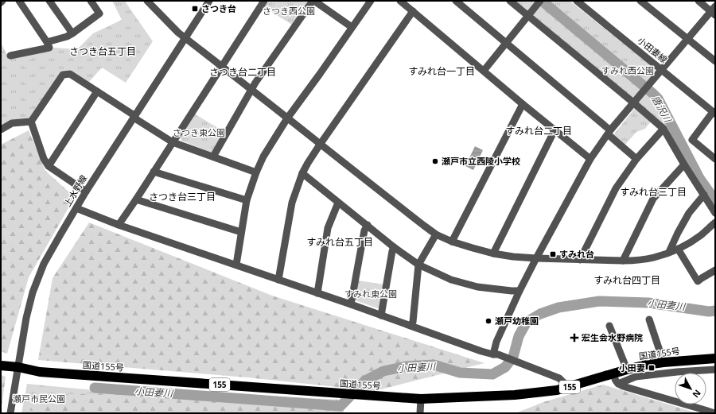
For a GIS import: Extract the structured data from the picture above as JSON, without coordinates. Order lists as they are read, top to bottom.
{
  "streets": {
    "highway": ["国道155号", "155"],
    "street": ["小田妻線", "上水野線"]
  },
  "crossings": [
    ["上水野線", "国道155号"]
  ],
  "districts": [
    "さつき台五丁目",
    "すみれ台一丁目",
    "さつき台二丁目",
    "すみれ台二丁目",
    "すみれ台三丁目",
    "さつき台三丁目",
    "すみれ台五丁目",
    "すみれ台四丁目"
  ],
  "water": ["唐沢川", "小田妻川"],
  "parks": [
    "さつき西公園",
    "すみれ西公園",
    "さつき東公園",
    "すみれ東公園",
    "瀬戸市民公園"
  ],
  "places": {
    "transit": ["さつき台", "すみれ台", "小田妻"],
    "other": ["瀬戸市立西陵小学校", "瀬戸幼稚園"],
    "health": ["宏生会水野病院"]
  },
  "north": "bottom right"
}
